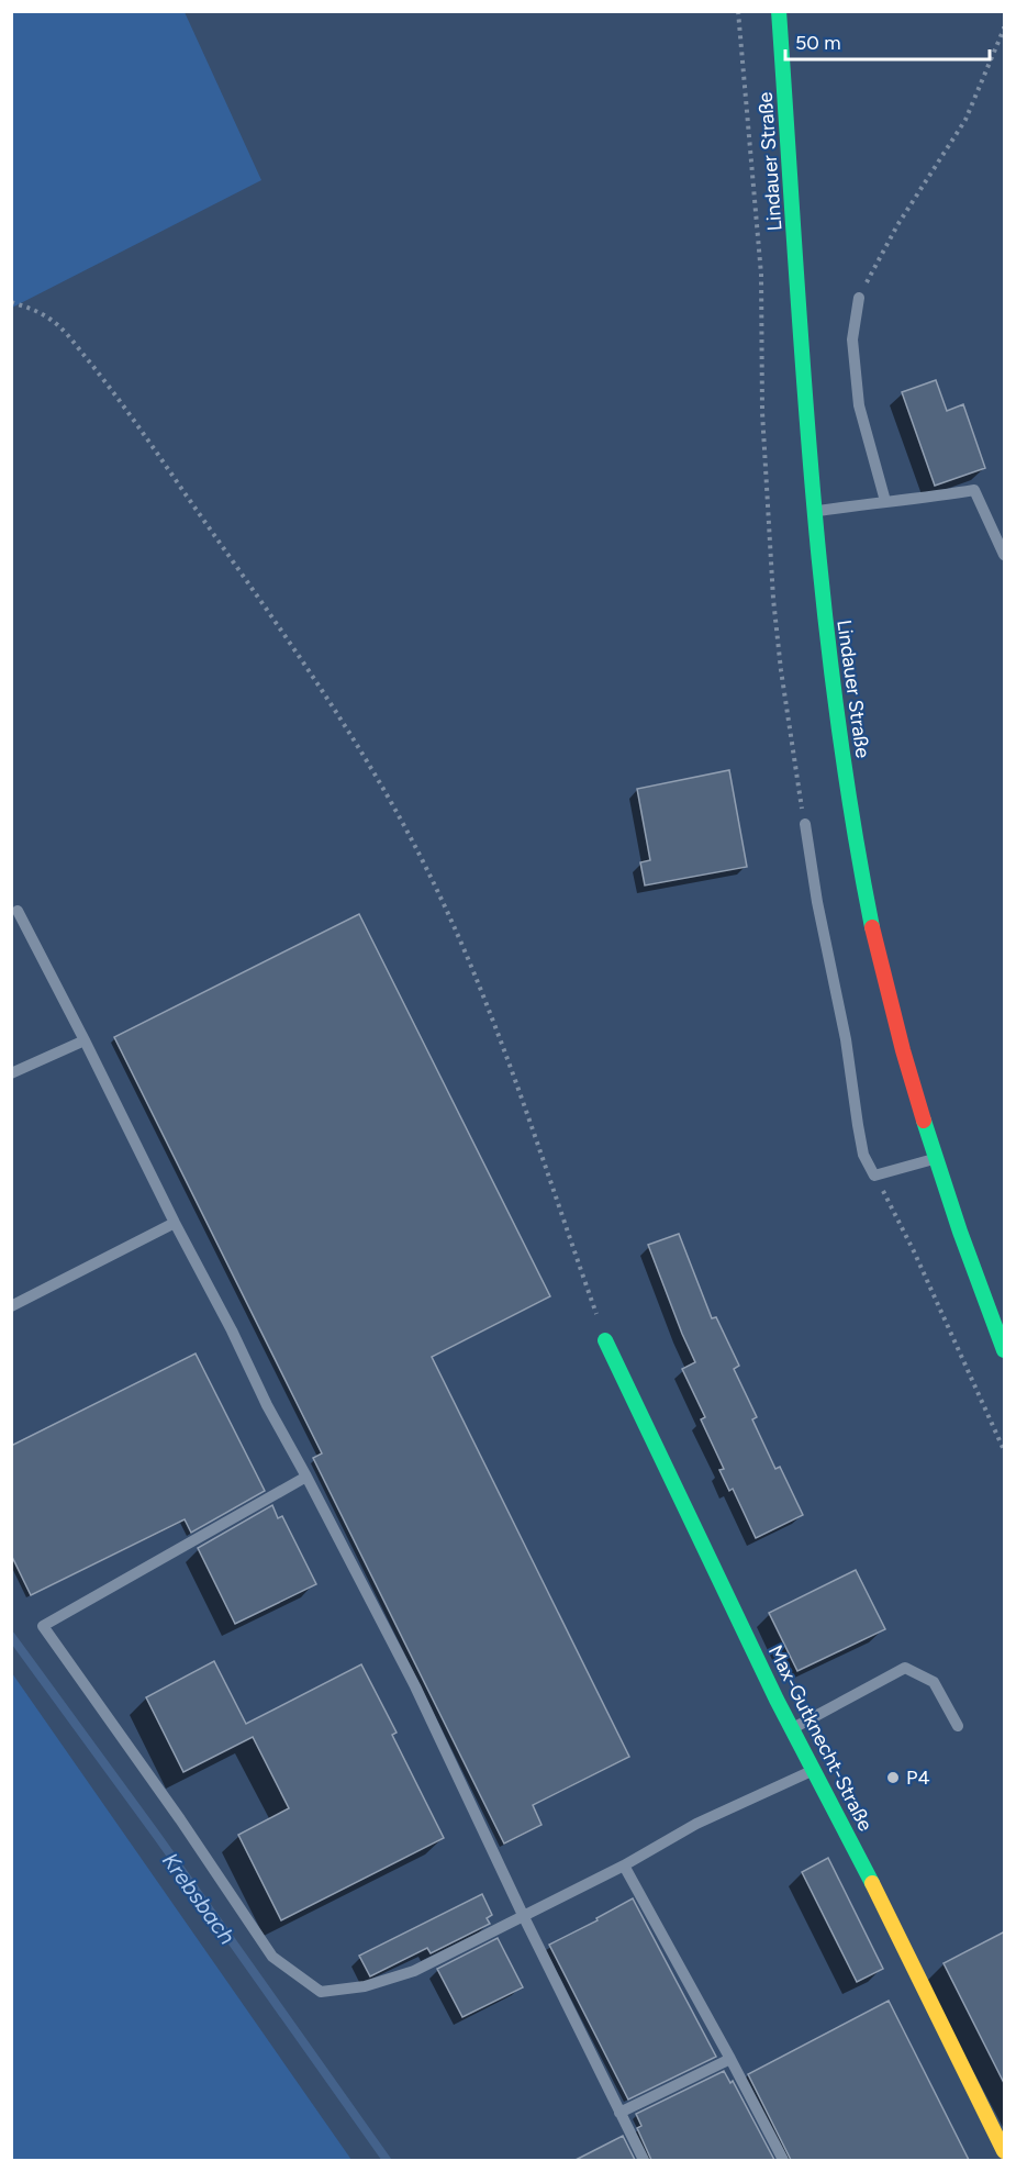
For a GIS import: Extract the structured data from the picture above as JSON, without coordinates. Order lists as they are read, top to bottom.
{
  "streets": {
    "main road": ["Lindauer Straße", "Max-Gutknecht-Straße"]
  },
  "water": ["Krebsbach"],
  "places": ["P4"],
  "scale_bar": "50 m"
}
